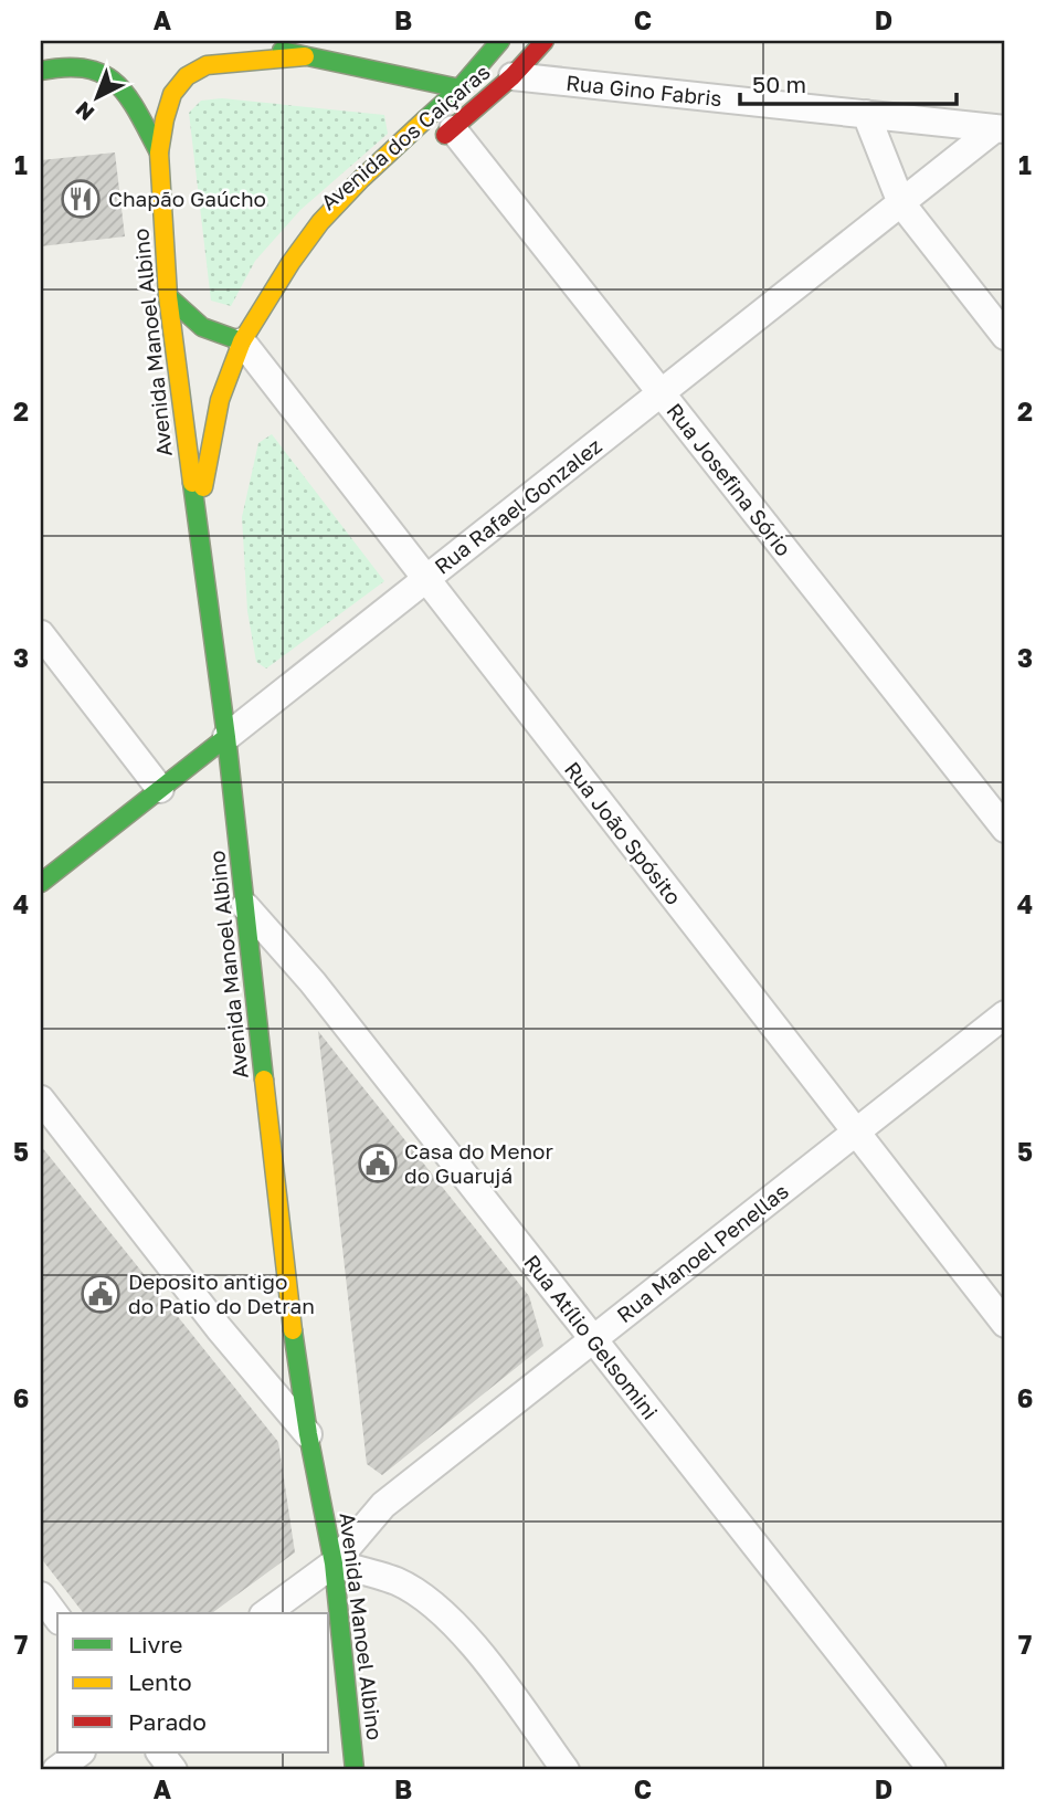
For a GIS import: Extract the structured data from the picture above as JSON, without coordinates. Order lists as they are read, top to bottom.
{
  "streets": {
    "street": [
      "Rua Gino Fabris",
      "Avenida dos Caiçaras",
      "Avenida Manoel Albino",
      "Rua Josefina Sório",
      "Rua Rafael Gonzalez",
      "Rua João Spósito",
      "Rua Manoel Penellas",
      "Rua Atílio Gelsomini"
    ]
  },
  "crossings": [
    ["Rua Gino Fabris", "Avenida dos Caiçaras"],
    ["Rua Gino Fabris", "Rua Rafael Gonzalez"],
    ["Avenida dos Caiçaras", "Avenida Manoel Albino"],
    ["Avenida dos Caiçaras", "Rua Josefina Sório"],
    ["Avenida dos Caiçaras", "Rua João Spósito"],
    ["Avenida Manoel Albino", "Rua Rafael Gonzalez"],
    ["Avenida Manoel Albino", "Rua Manoel Penellas"],
    ["Avenida Manoel Albino", "Rua Atílio Gelsomini"],
    ["Rua Josefina Sório", "Rua Rafael Gonzalez"],
    ["Rua Rafael Gonzalez", "Rua João Spósito"],
    ["Rua João Spósito", "Rua Manoel Penellas"],
    ["Rua Manoel Penellas", "Rua Atílio Gelsomini"]
  ],
  "places": {
    "restaurant": ["Chapão Gaúcho"],
    "public building": ["Casa do Menor do Guarujá", "Deposito antigo do Patio do Detran"]
  },
  "legend": ["Livre", "Lento", "Parado"],
  "scale_bar": "50 m",
  "north": "bottom left",
  "grid": {
    "columns": [
      "A",
      "B",
      "C",
      "D"
    ],
    "rows": [
      "1",
      "2",
      "3",
      "4",
      "5",
      "6",
      "7"
    ]
  }
}
